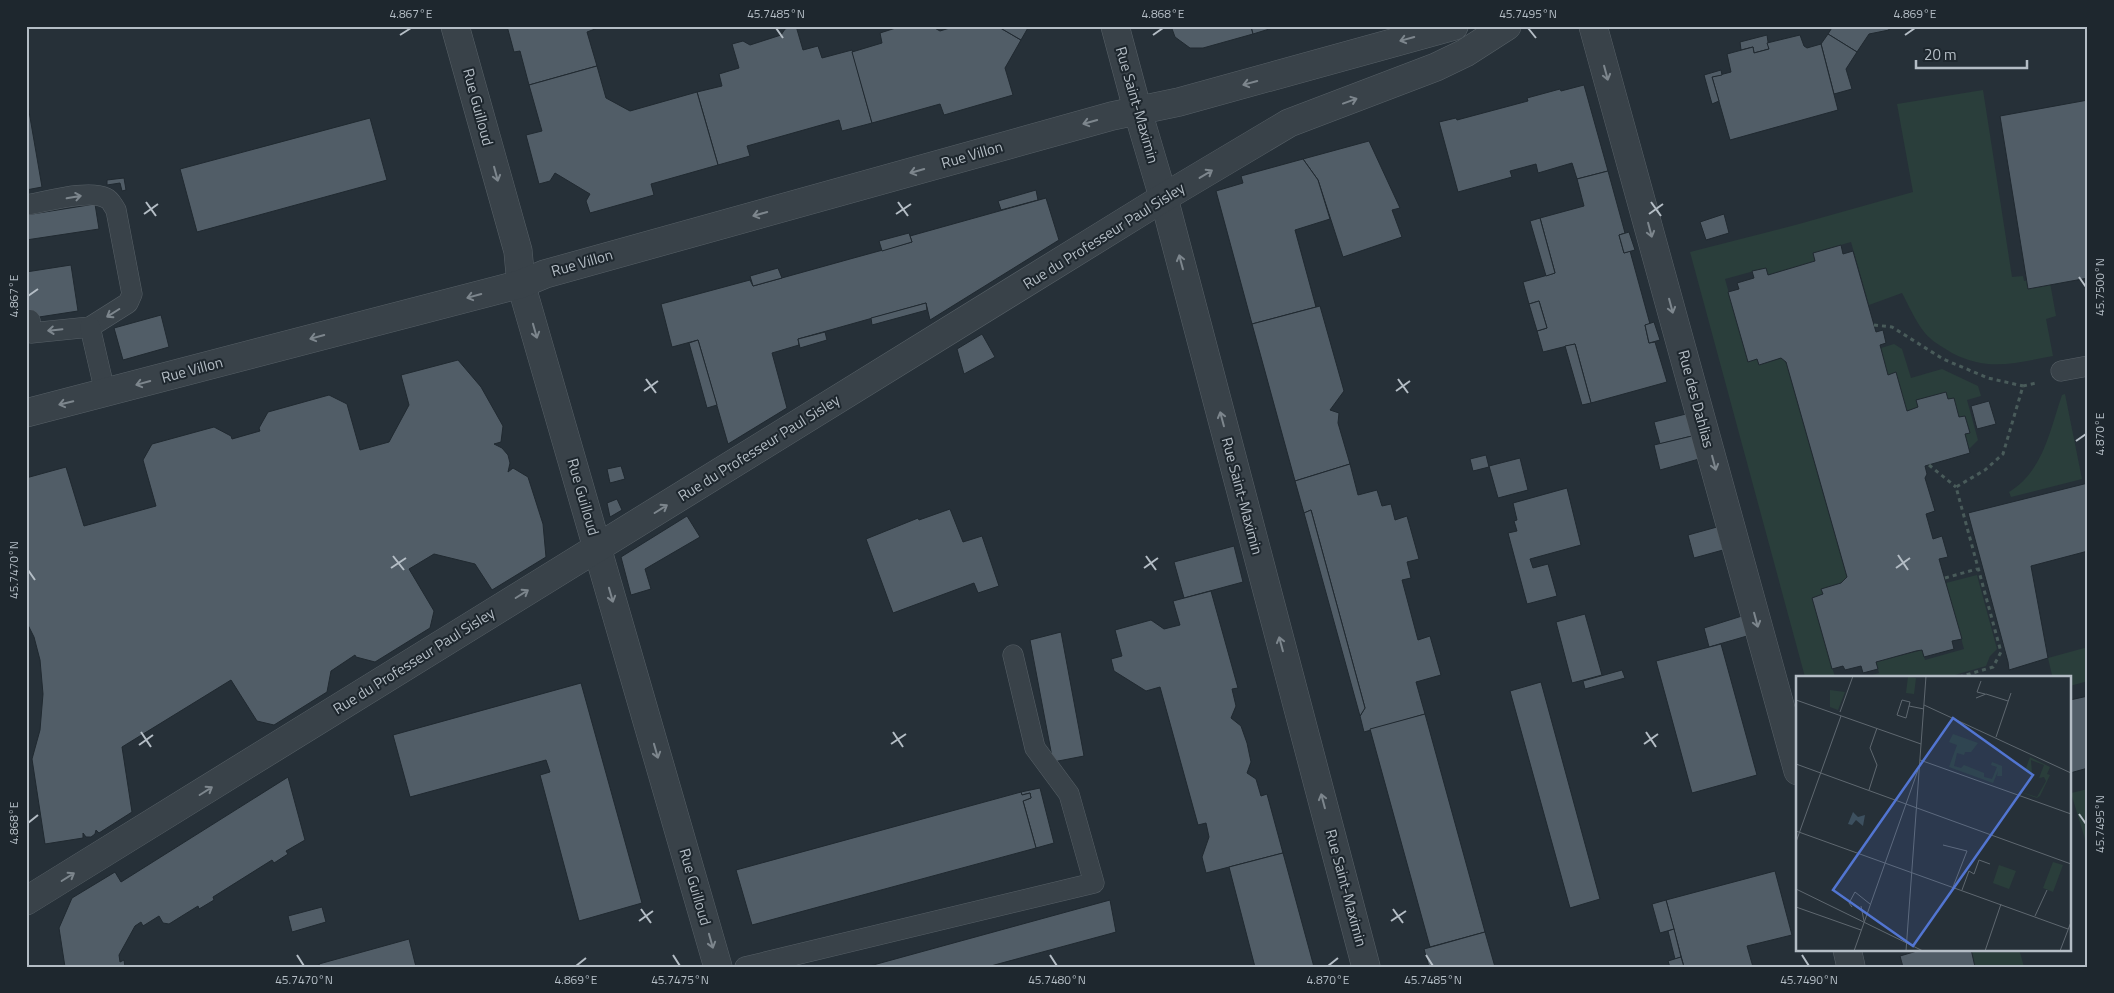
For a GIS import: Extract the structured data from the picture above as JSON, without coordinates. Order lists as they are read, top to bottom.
{
  "streets": {
    "street": [
      "Rue Saint-Maximin",
      "Rue Guilloud",
      "Rue Villon",
      "Rue du Professeur Paul Sisley",
      "Rue des Dahlias"
    ]
  },
  "crossings": [
    ["Rue Saint-Maximin", "Rue Villon"],
    ["Rue Saint-Maximin", "Rue du Professeur Paul Sisley"],
    ["Rue Guilloud", "Rue Villon"],
    ["Rue Guilloud", "Rue du Professeur Paul Sisley"]
  ],
  "one_way": [
    "Rue Saint-Maximin",
    "Rue Guilloud",
    "Rue Villon",
    "Rue du Professeur Paul Sisley",
    "Rue des Dahlias"
  ],
  "scale_bar": "20 m",
  "coordinates": [
    "4.867°E",
    "45.7485°N",
    "4.868°E",
    "45.7495°N",
    "4.869°E",
    "45.7500°N",
    "4.870°E",
    "45.7470°N",
    "45.7475°N",
    "45.7480°N",
    "45.7490°N"
  ]
}
